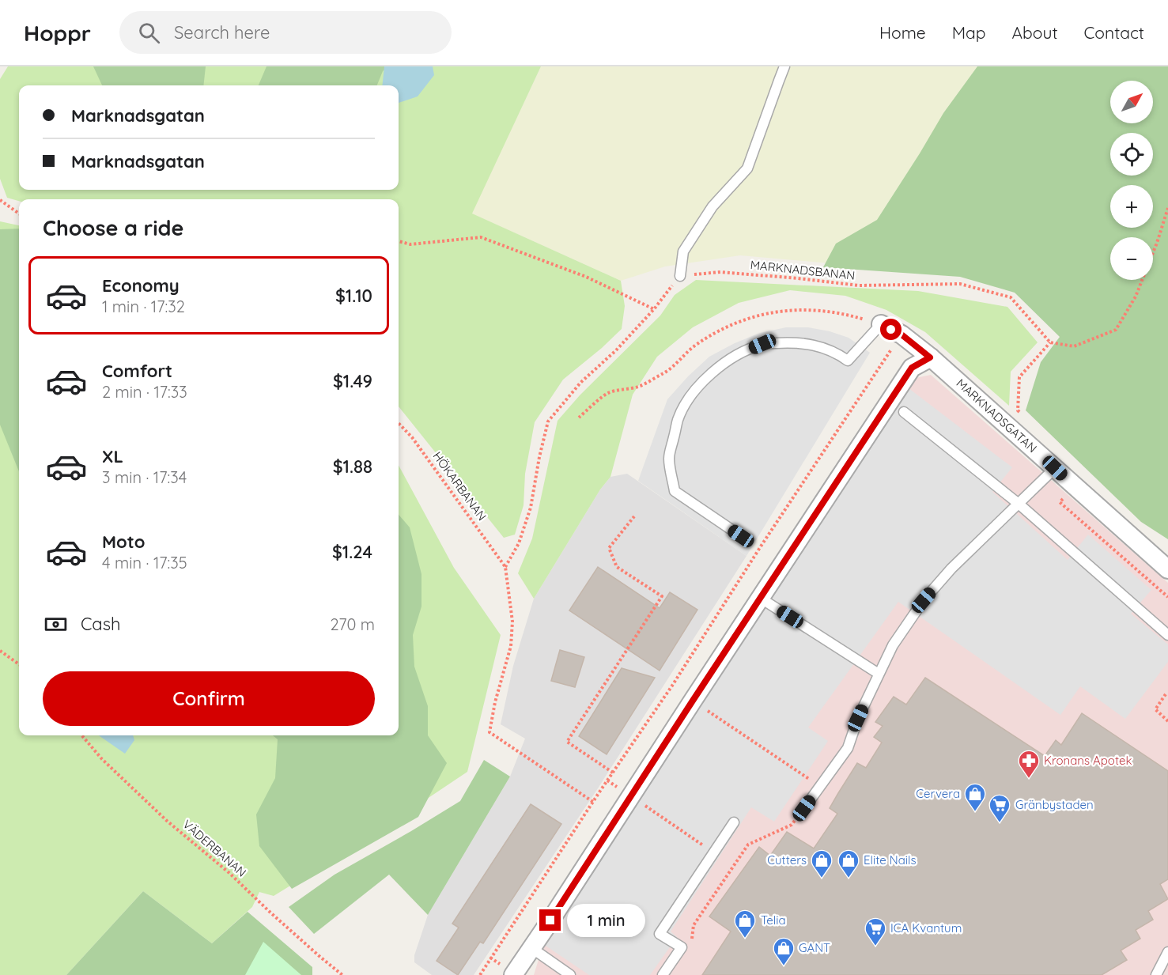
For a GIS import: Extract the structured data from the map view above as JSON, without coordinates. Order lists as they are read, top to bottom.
{
  "streets": {
    "street": ["MARKNADSGATAN"],
    "path": ["MARKNADSBANAN", "HÖKARBANAN", "VÄDERBANAN"]
  },
  "places": {
    "pharmacy": ["Kronans Apotek"],
    "shop": [
      "Cervera",
      "Cutters",
      "Elite Nails",
      "Telia",
      "GANT"
    ],
    "supermarket": ["Gränbystaden", "ICA Kvantum"]
  },
  "north": "top right",
  "page": {
    "header": "Hoppr",
    "search": "Search here",
    "nav": [
      "Home",
      "Map",
      "About",
      "Contact"
    ],
    "map_buttons": ["+", "−"],
    "banner": ["Marknadsgatan", "Marknadsgatan"],
    "heading": "Choose a ride",
    "list": [
      {
        "name": "Economy",
        "note": "1 min · 17:32",
        "value": "$1.10"
      },
      {
        "name": "Comfort",
        "note": "2 min · 17:33",
        "value": "$1.49"
      },
      {
        "name": "XL",
        "note": "3 min · 17:34",
        "value": "$1.88"
      },
      {
        "name": "Moto",
        "note": "4 min · 17:35",
        "value": "$1.24"
      }
    ],
    "pay": ["Cash", "270 m"],
    "buttons": "Confirm",
    "bubble": "1 min"
  }
}
